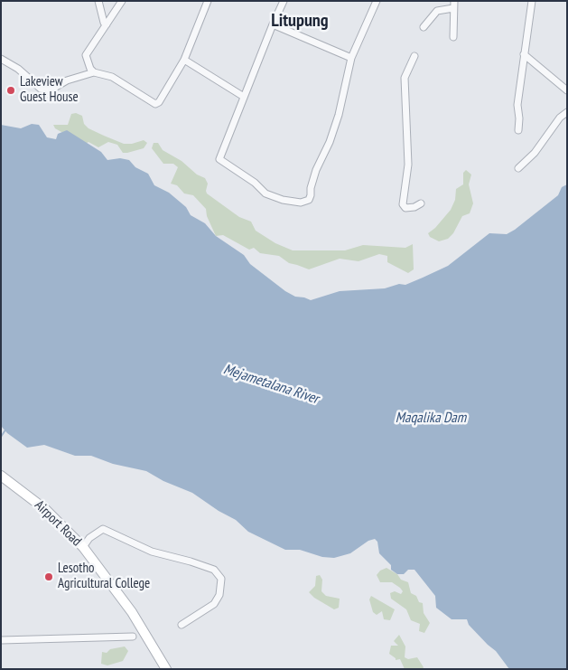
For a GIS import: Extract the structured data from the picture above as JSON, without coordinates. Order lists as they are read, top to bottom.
{
  "streets": {
    "main road": ["Airport Road"]
  },
  "districts": ["Litupung"],
  "water": ["Mejametalana River", "Maqalika Dam"],
  "places": ["Lakeview Guest House", "Lesotho Agricultural College"]
}
